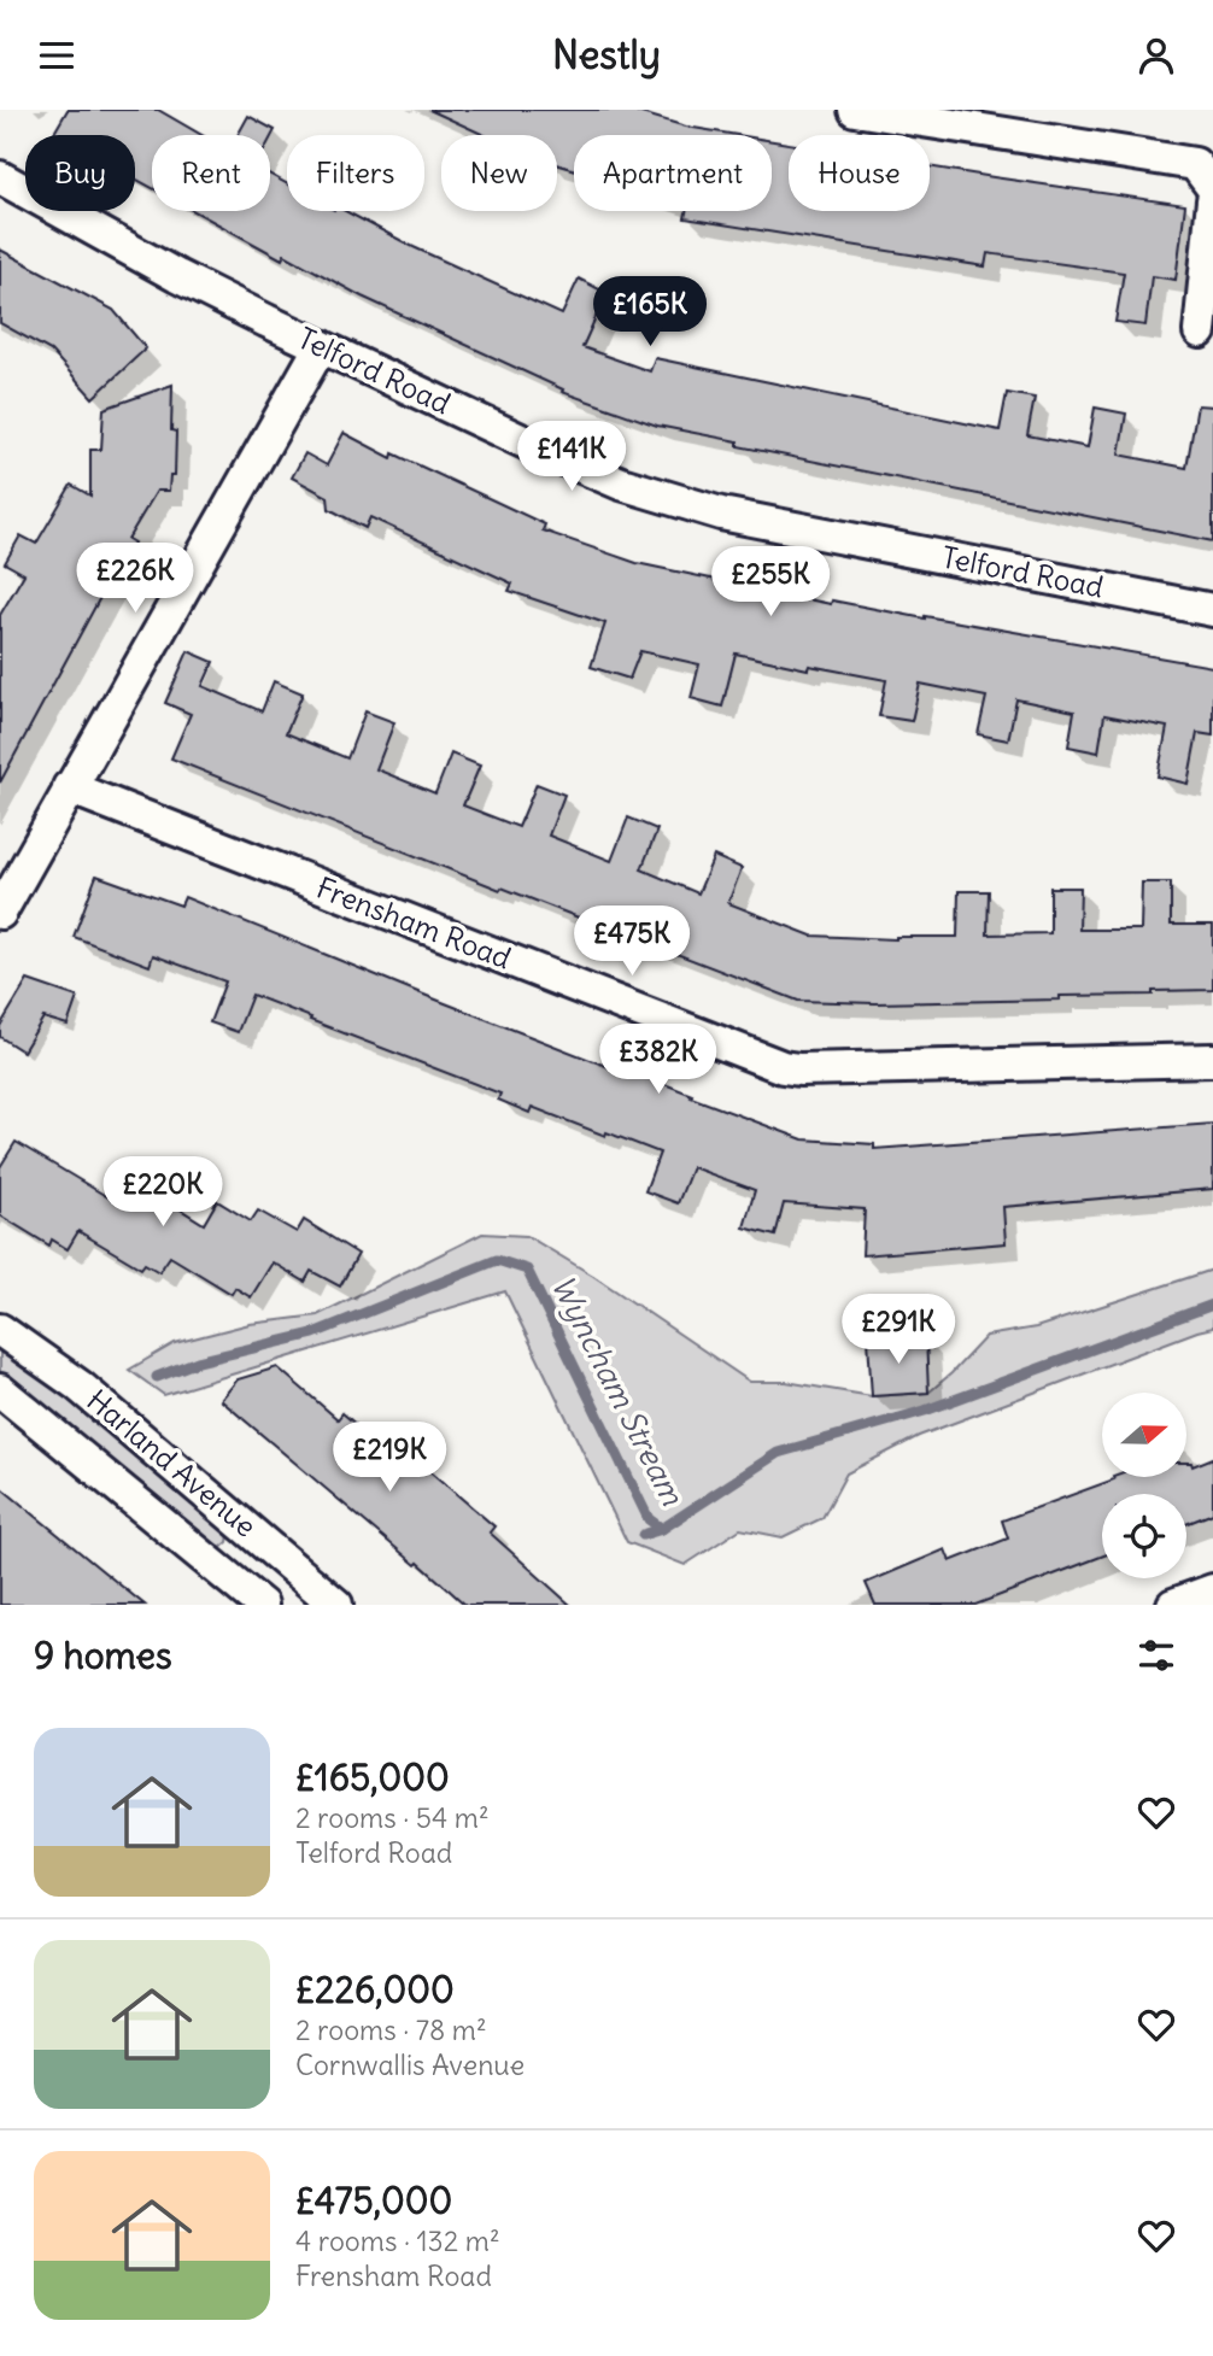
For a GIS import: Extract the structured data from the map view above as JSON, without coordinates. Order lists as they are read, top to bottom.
{
  "streets": {
    "street": ["Telford Road", "Frensham Road", "Harland Avenue"]
  },
  "water": ["Wyncham Stream"],
  "north": "right",
  "page": {
    "header": "Nestly",
    "chip": [
      "Buy",
      "Rent",
      "Filters",
      "New",
      "Apartment",
      "House"
    ],
    "price": [
      "£165K",
      "£141K",
      "£226K",
      "£255K",
      "£475K",
      "£382K",
      "£220K",
      "£291K",
      "£219K"
    ],
    "heading": "9 homes",
    "list": [
      {
        "name": "£165,000",
        "note": "2 rooms · 54 m² · Telford Road"
      },
      {
        "name": "£226,000",
        "note": "2 rooms · 78 m² · Cornwallis Avenue"
      },
      {
        "name": "£475,000",
        "note": "4 rooms · 132 m² · Frensham Road"
      }
    ]
  }
}
